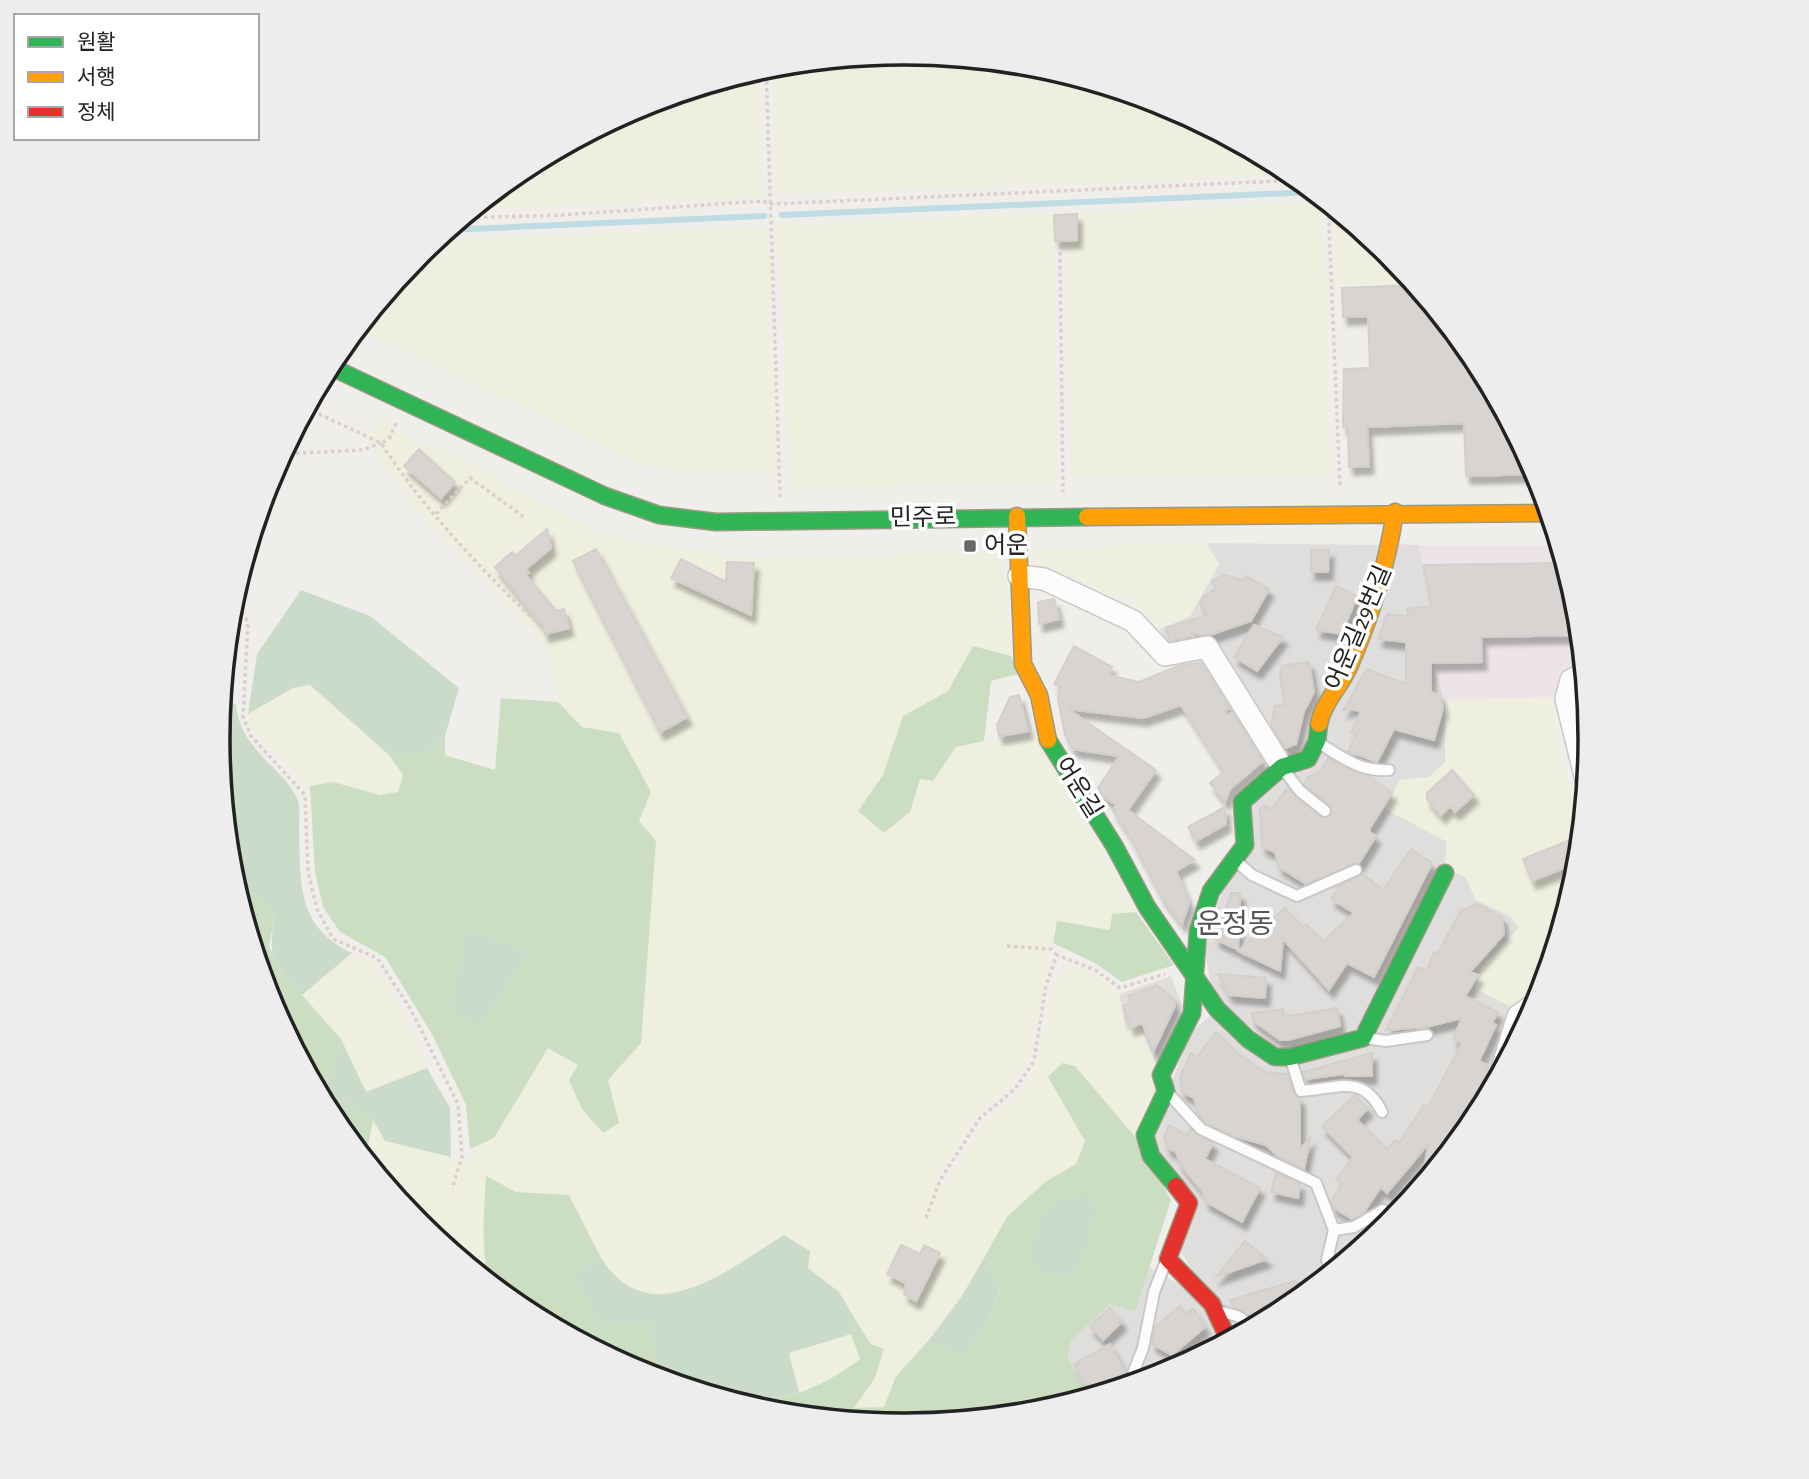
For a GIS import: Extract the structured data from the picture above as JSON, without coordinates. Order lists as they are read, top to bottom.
{
  "streets": {
    "street": ["민주로", "어운길29번길", "어운길"]
  },
  "crossings": [
    ["민주로", "어운길29번길"],
    ["민주로", "어운길"]
  ],
  "districts": ["운정동"],
  "places": {
    "transit": ["어운"]
  },
  "legend": ["원활", "서행", "정체"]
}
